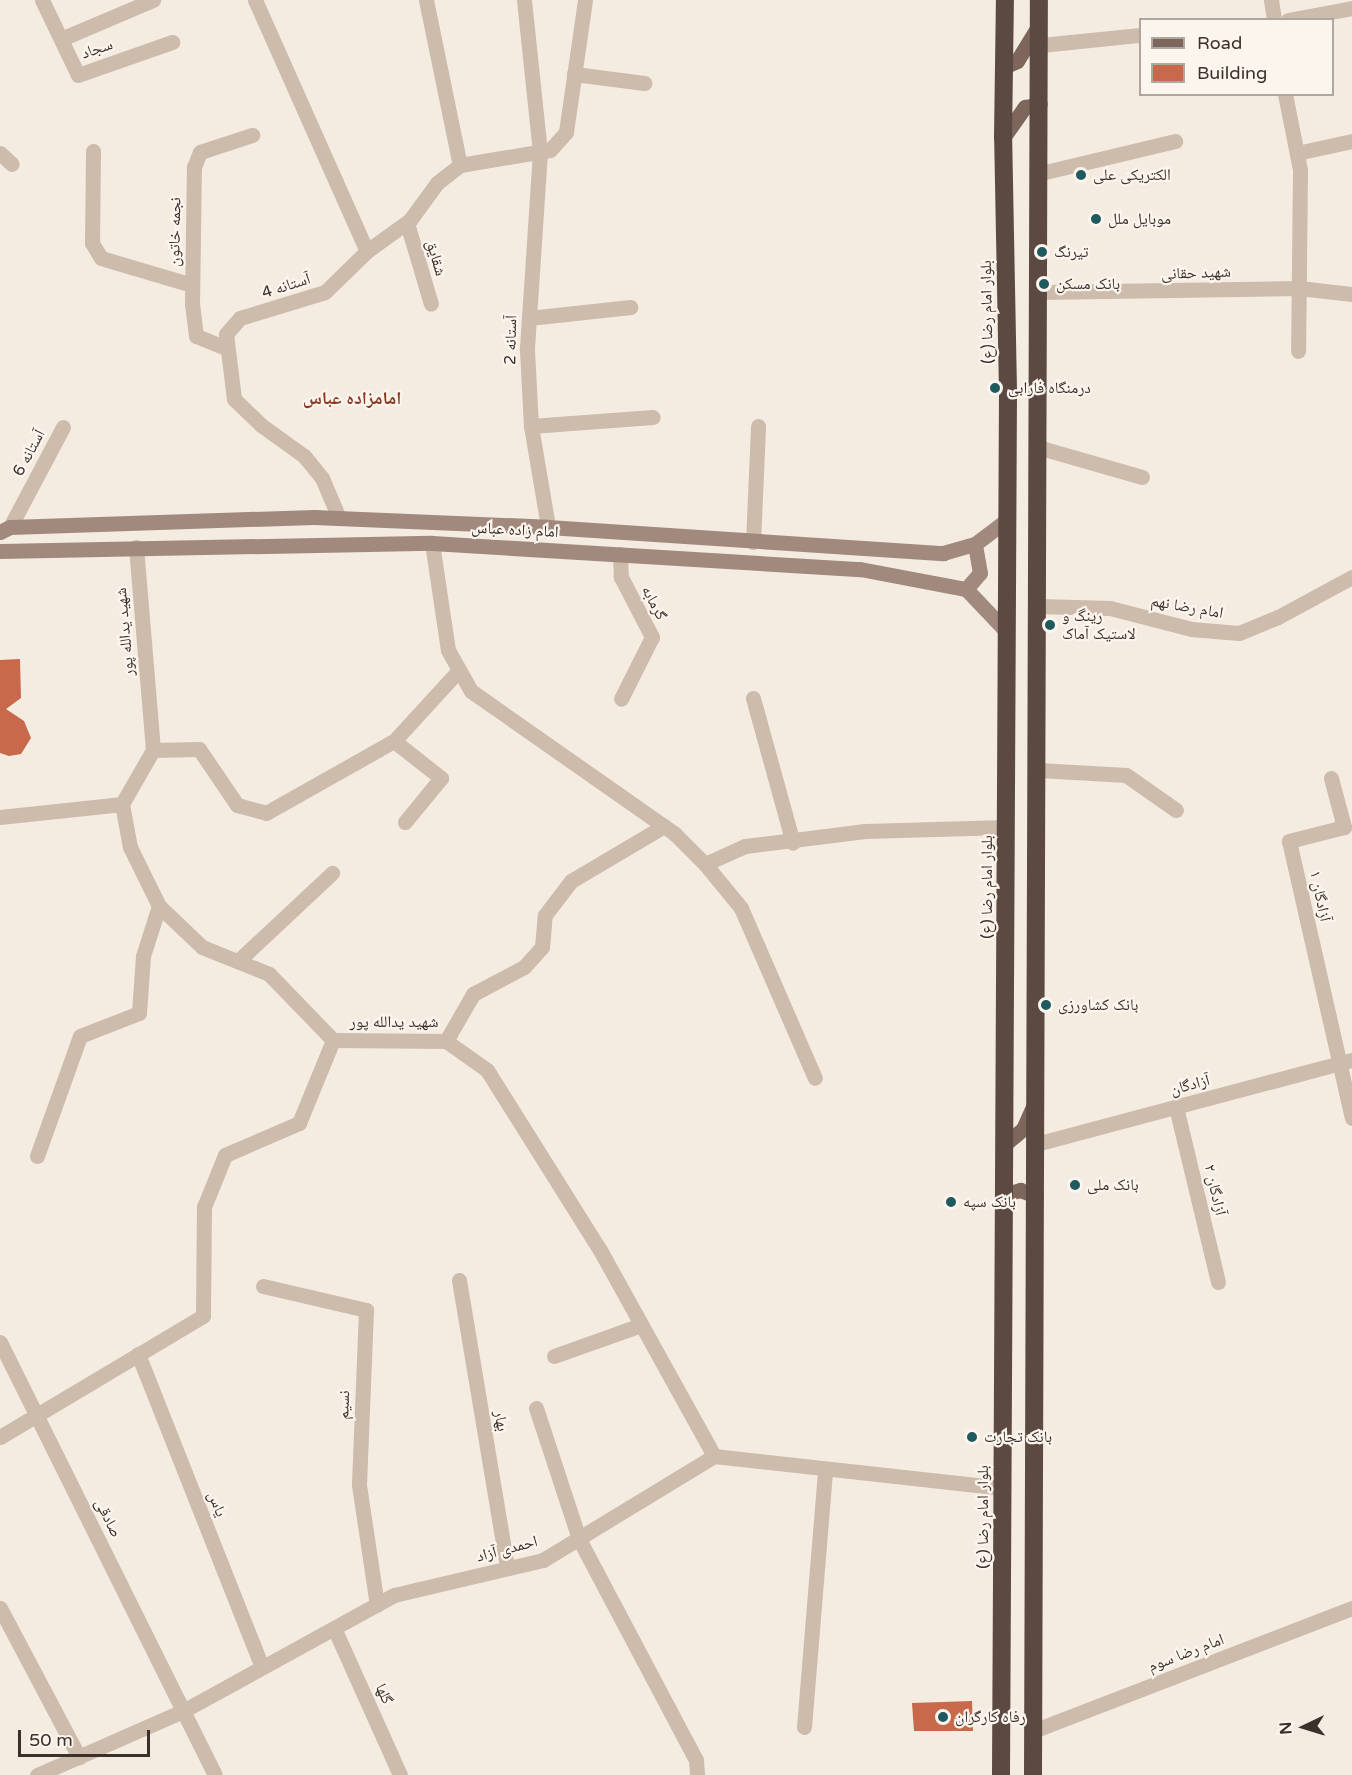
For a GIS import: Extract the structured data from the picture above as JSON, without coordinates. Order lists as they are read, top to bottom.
{
  "streets": {
    "highway": ["بلوار امام رضا (ع)"],
    "street": [
      "سجاد",
      "نجمه خاتون",
      "شقایق",
      "شهید حقانی",
      "آستانه 4",
      "آستانه 2",
      "آستانه 6",
      "امام زاده عباس",
      "گرمابه",
      "امام رضا نهم",
      "شهید یدالله پور",
      "آزادگان ۱",
      "آزادگان",
      "آزادگان ۲",
      "نسیم",
      "بهار",
      "یاس",
      "صادقی",
      "احمدی آزاد",
      "امام رضا سوم",
      "گلها"
    ]
  },
  "crossings": [
    ["نجمه خاتون", "آستانه 4"],
    ["شقایق", "آستانه 4"],
    ["آستانه 4", "آستانه 2"],
    ["بلوار امام رضا (ع)", "امام زاده عباس"],
    ["آستانه 2", "امام زاده عباس"],
    ["آستانه 6", "امام زاده عباس"],
    ["امام زاده عباس", "گرمابه"],
    ["امام زاده عباس", "شهید یدالله پور"],
    ["شهید یدالله پور", "احمدی آزاد"],
    ["آزادگان ۱", "آزادگان"],
    ["آزادگان", "آزادگان ۲"],
    ["نسیم", "احمدی آزاد"],
    ["بهار", "احمدی آزاد"],
    ["یاس", "احمدی آزاد"],
    ["صادقی", "احمدی آزاد"],
    ["احمدی آزاد", "گلها"]
  ],
  "districts": ["امامزاده عباس"],
  "places": [
    "الکتریکی علی",
    "موبایل ملل",
    "تیرنگ",
    "بانک مسکن",
    "درمنگاه فارابی",
    "رینگ و لاستیک آماک",
    "بانک کشاورزی",
    "بانک ملی",
    "بانک سپه",
    "بانک تجارت",
    "رفاه کارگران"
  ],
  "legend": ["Road", "Building"],
  "scale_bar": "50 m",
  "north": "left"
}
